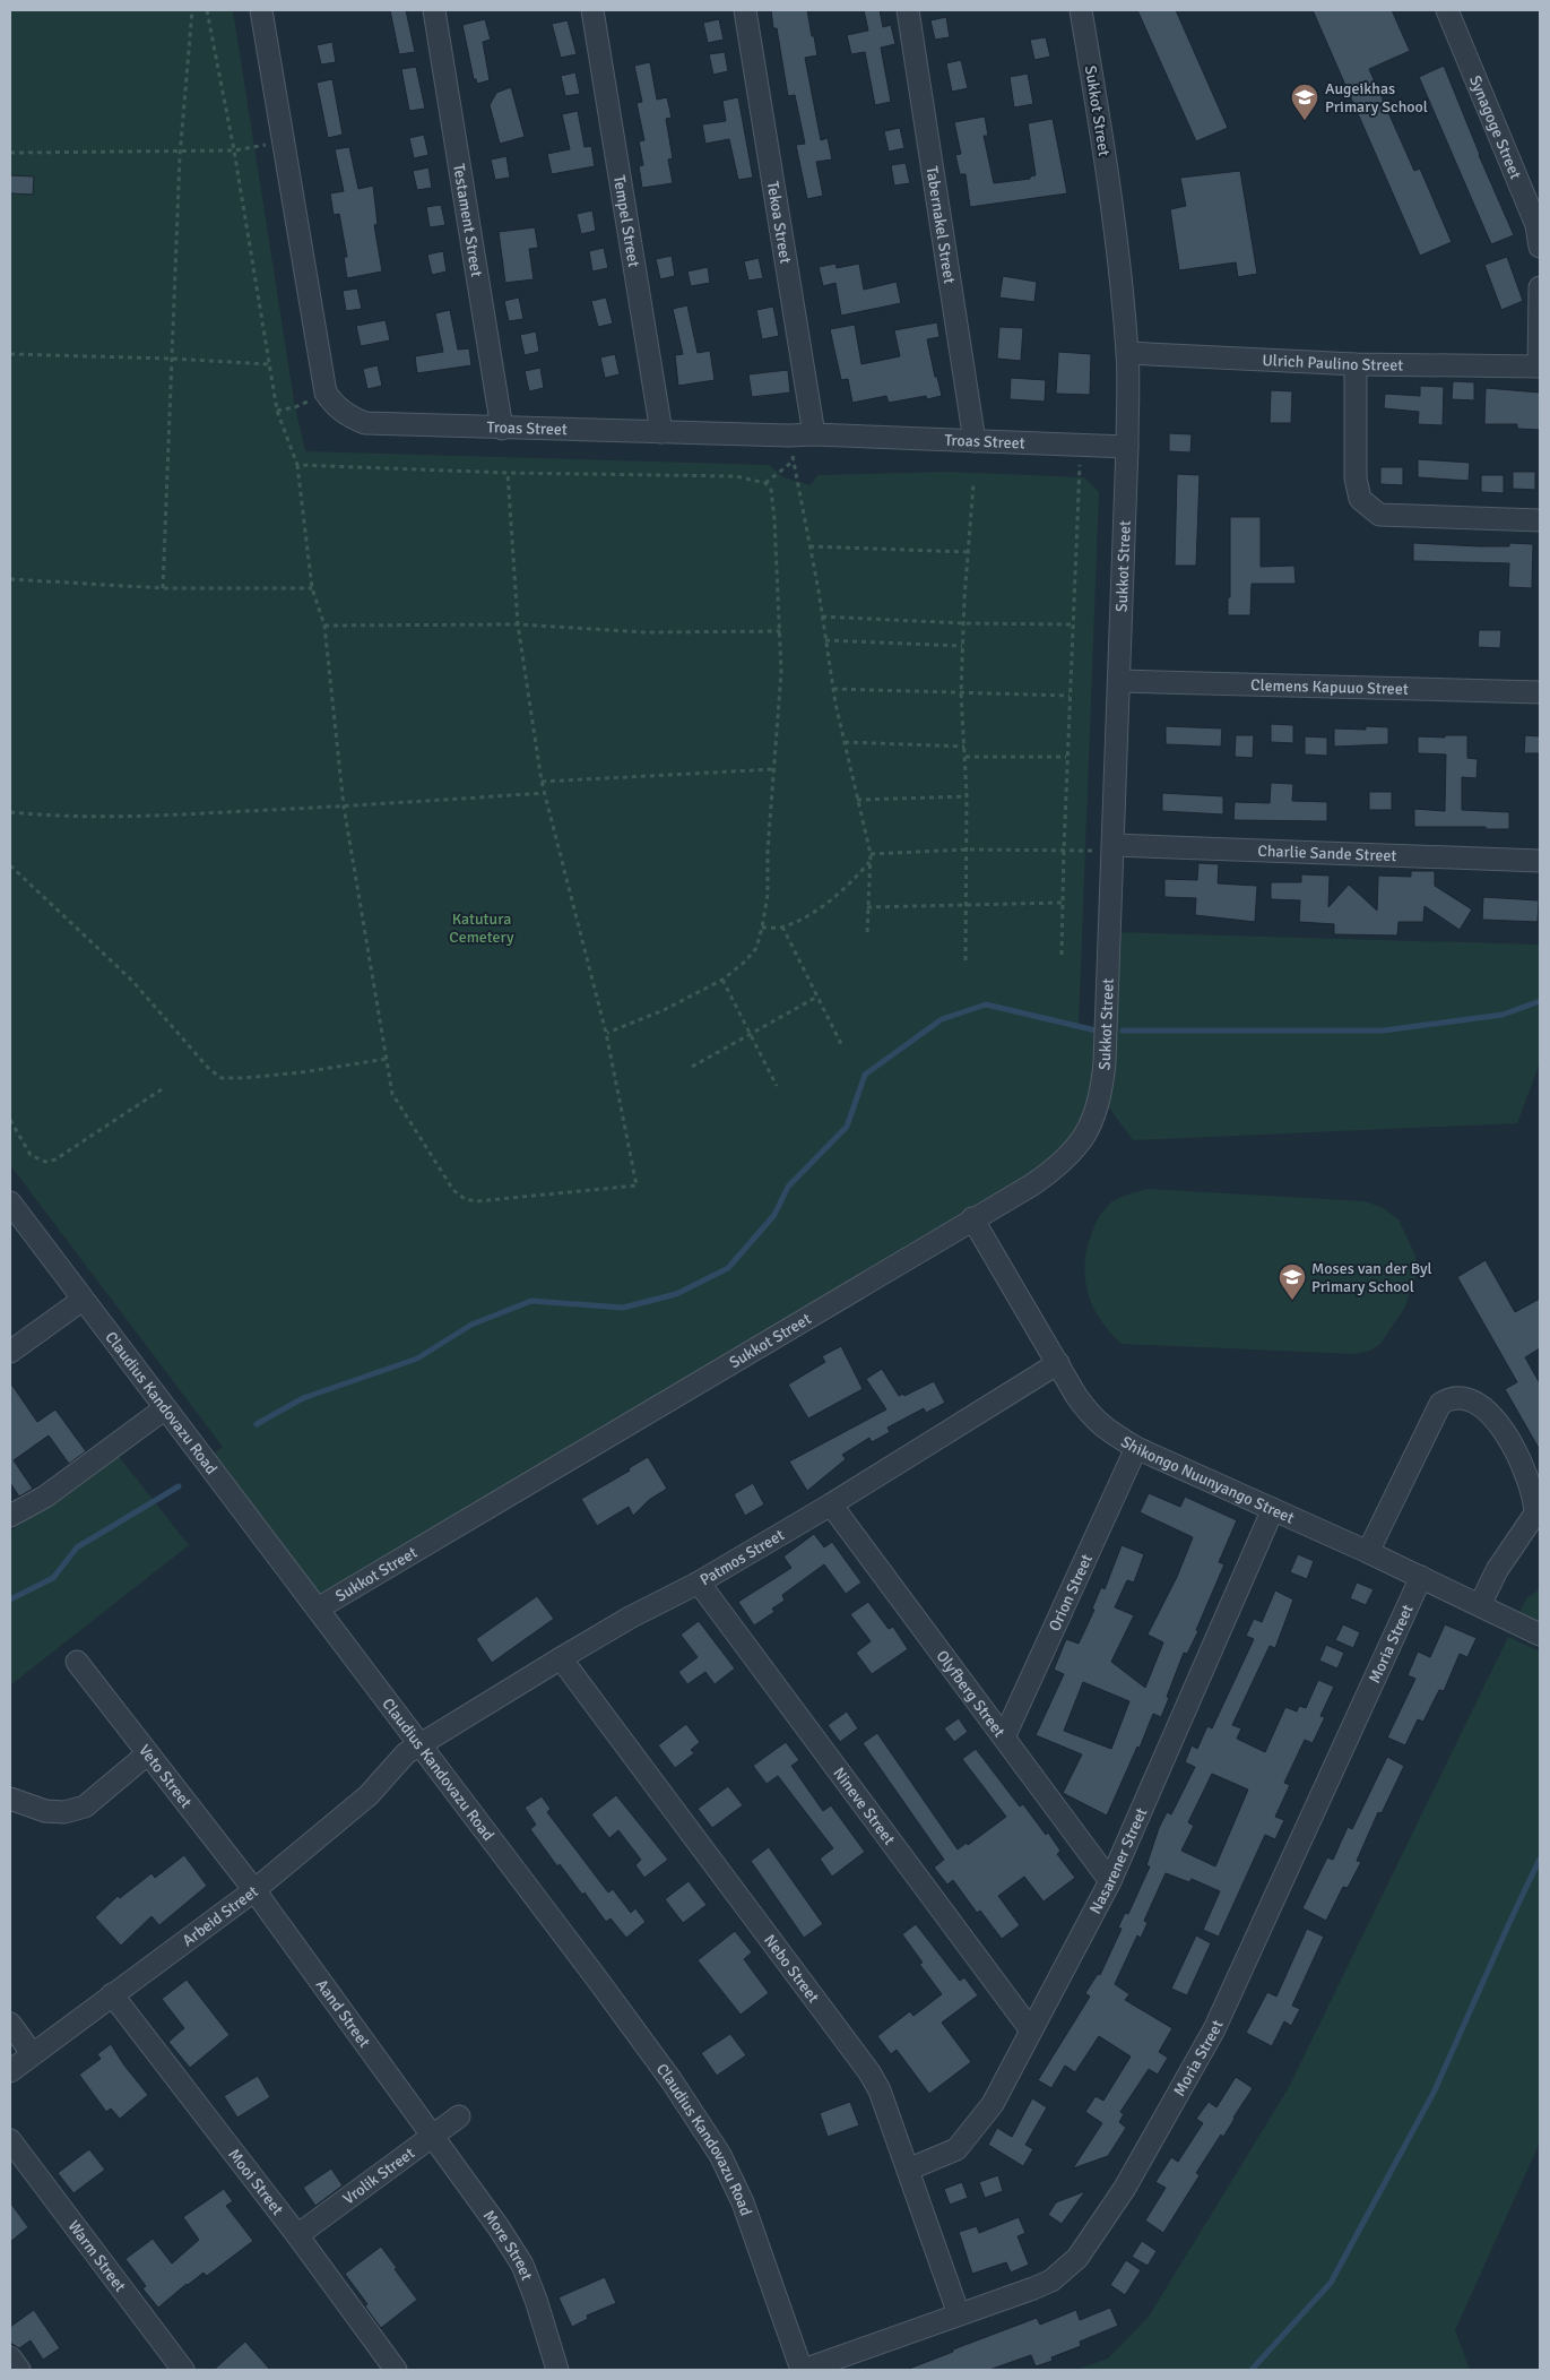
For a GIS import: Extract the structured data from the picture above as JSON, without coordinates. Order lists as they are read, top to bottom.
{
  "streets": {
    "street": [
      "Sukkot Street",
      "Synagoge Street",
      "Testament Street",
      "Tempel Street",
      "Tekoa Street",
      "Tabernakel Street",
      "Ulrich Paulino Street",
      "Troas Street",
      "Clemens Kapuuo Street",
      "Charlie Sande Street",
      "Claudius Kandovazu Road",
      "Shikongo Nuunyango Street",
      "Patmos Street",
      "Orion Street",
      "Moria Street",
      "Olyfberg Street",
      "Veto Street",
      "Nineve Street",
      "Nasarener Street",
      "Arbeid Street",
      "Nebo Street",
      "Aand Street",
      "Vrolik Street",
      "Mooi Street",
      "More Street",
      "Warm Street"
    ]
  },
  "crossings": [
    ["Sukkot Street", "Ulrich Paulino Street"],
    ["Sukkot Street", "Troas Street"],
    ["Sukkot Street", "Clemens Kapuuo Street"],
    ["Sukkot Street", "Charlie Sande Street"],
    ["Sukkot Street", "Claudius Kandovazu Road"],
    ["Sukkot Street", "Shikongo Nuunyango Street"],
    ["Testament Street", "Troas Street"],
    ["Tempel Street", "Troas Street"],
    ["Tekoa Street", "Troas Street"],
    ["Tabernakel Street", "Troas Street"],
    ["Claudius Kandovazu Road", "Patmos Street"],
    ["Claudius Kandovazu Road", "Moria Street"],
    ["Claudius Kandovazu Road", "Arbeid Street"],
    ["Shikongo Nuunyango Street", "Patmos Street"],
    ["Shikongo Nuunyango Street", "Orion Street"],
    ["Shikongo Nuunyango Street", "Moria Street"],
    ["Shikongo Nuunyango Street", "Nasarener Street"],
    ["Patmos Street", "Olyfberg Street"],
    ["Patmos Street", "Nineve Street"],
    ["Patmos Street", "Arbeid Street"],
    ["Patmos Street", "Nebo Street"],
    ["Orion Street", "Olyfberg Street"],
    ["Moria Street", "Nebo Street"],
    ["Olyfberg Street", "Nasarener Street"],
    ["Veto Street", "Arbeid Street"],
    ["Veto Street", "Aand Street"],
    ["Nineve Street", "Nasarener Street"],
    ["Nasarener Street", "Nebo Street"],
    ["Arbeid Street", "Aand Street"],
    ["Arbeid Street", "Mooi Street"],
    ["Aand Street", "Vrolik Street"],
    ["Aand Street", "More Street"],
    ["Vrolik Street", "Mooi Street"],
    ["Vrolik Street", "More Street"]
  ],
  "parks": ["Katutura Cemetery"],
  "places": {
    "school or university": ["Augeikhas Primary School", "Moses van der Byl Primary School"]
  }
}
